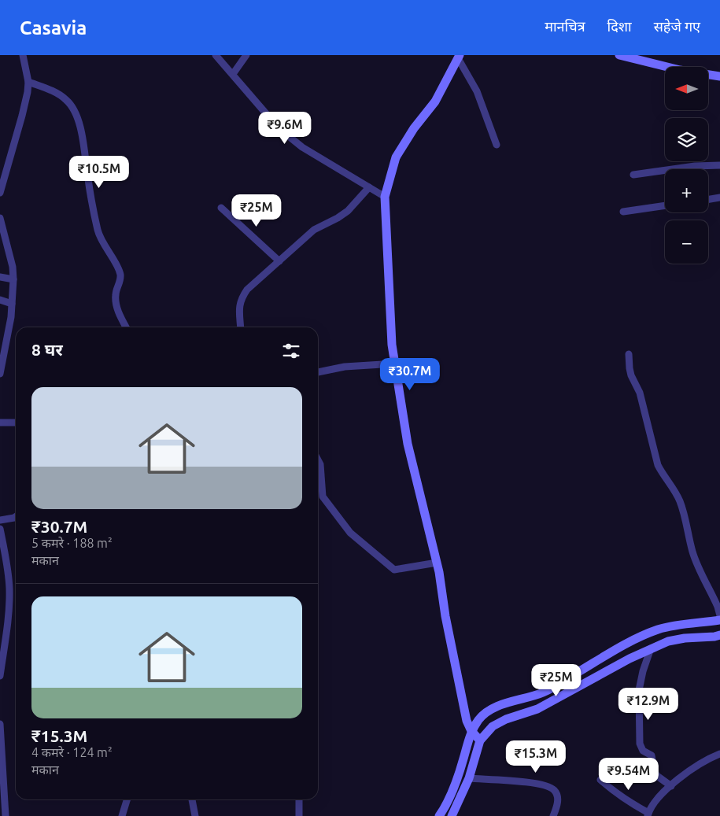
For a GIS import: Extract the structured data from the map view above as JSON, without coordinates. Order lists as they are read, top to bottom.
{
  "north": "left",
  "page": {
    "header": "Casavia",
    "nav": ["मानचित्र", "दिशा", "सहेजे गए"],
    "map_buttons": ["+", "−"],
    "price": [
      "₹9.6M",
      "₹10.5M",
      "₹25M",
      "₹30.7M",
      "₹25M",
      "₹12.9M",
      "₹15.3M",
      "₹9.54M"
    ],
    "heading": "8 घर",
    "list": [
      {
        "name": "₹30.7M",
        "note": "5 कमरे · 188 m² · मकान"
      },
      {
        "name": "₹15.3M",
        "note": "4 कमरे · 124 m² · मकान"
      }
    ]
  }
}
